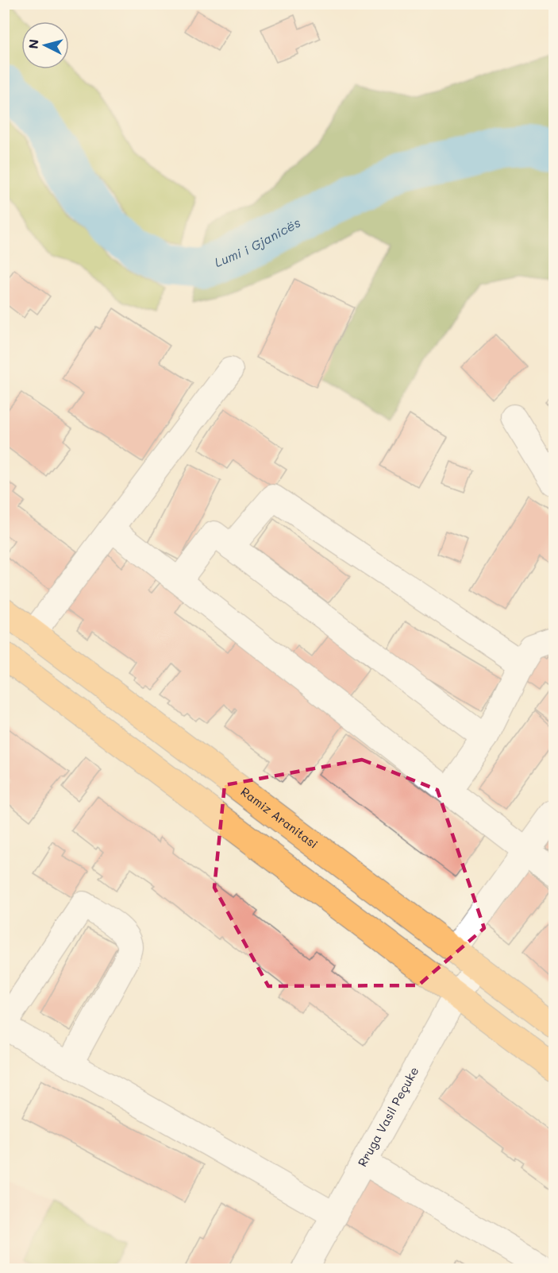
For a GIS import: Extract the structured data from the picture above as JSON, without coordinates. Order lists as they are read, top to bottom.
{
  "streets": {
    "main road": ["Ramiz Aranitasi"],
    "street": ["Rruga Vasil Peçuke"]
  },
  "crossings": [
    ["Ramiz Aranitasi", "Rruga Vasil Peçuke"]
  ],
  "water": ["Lumi i Gjanicës"],
  "north": "left"
}
